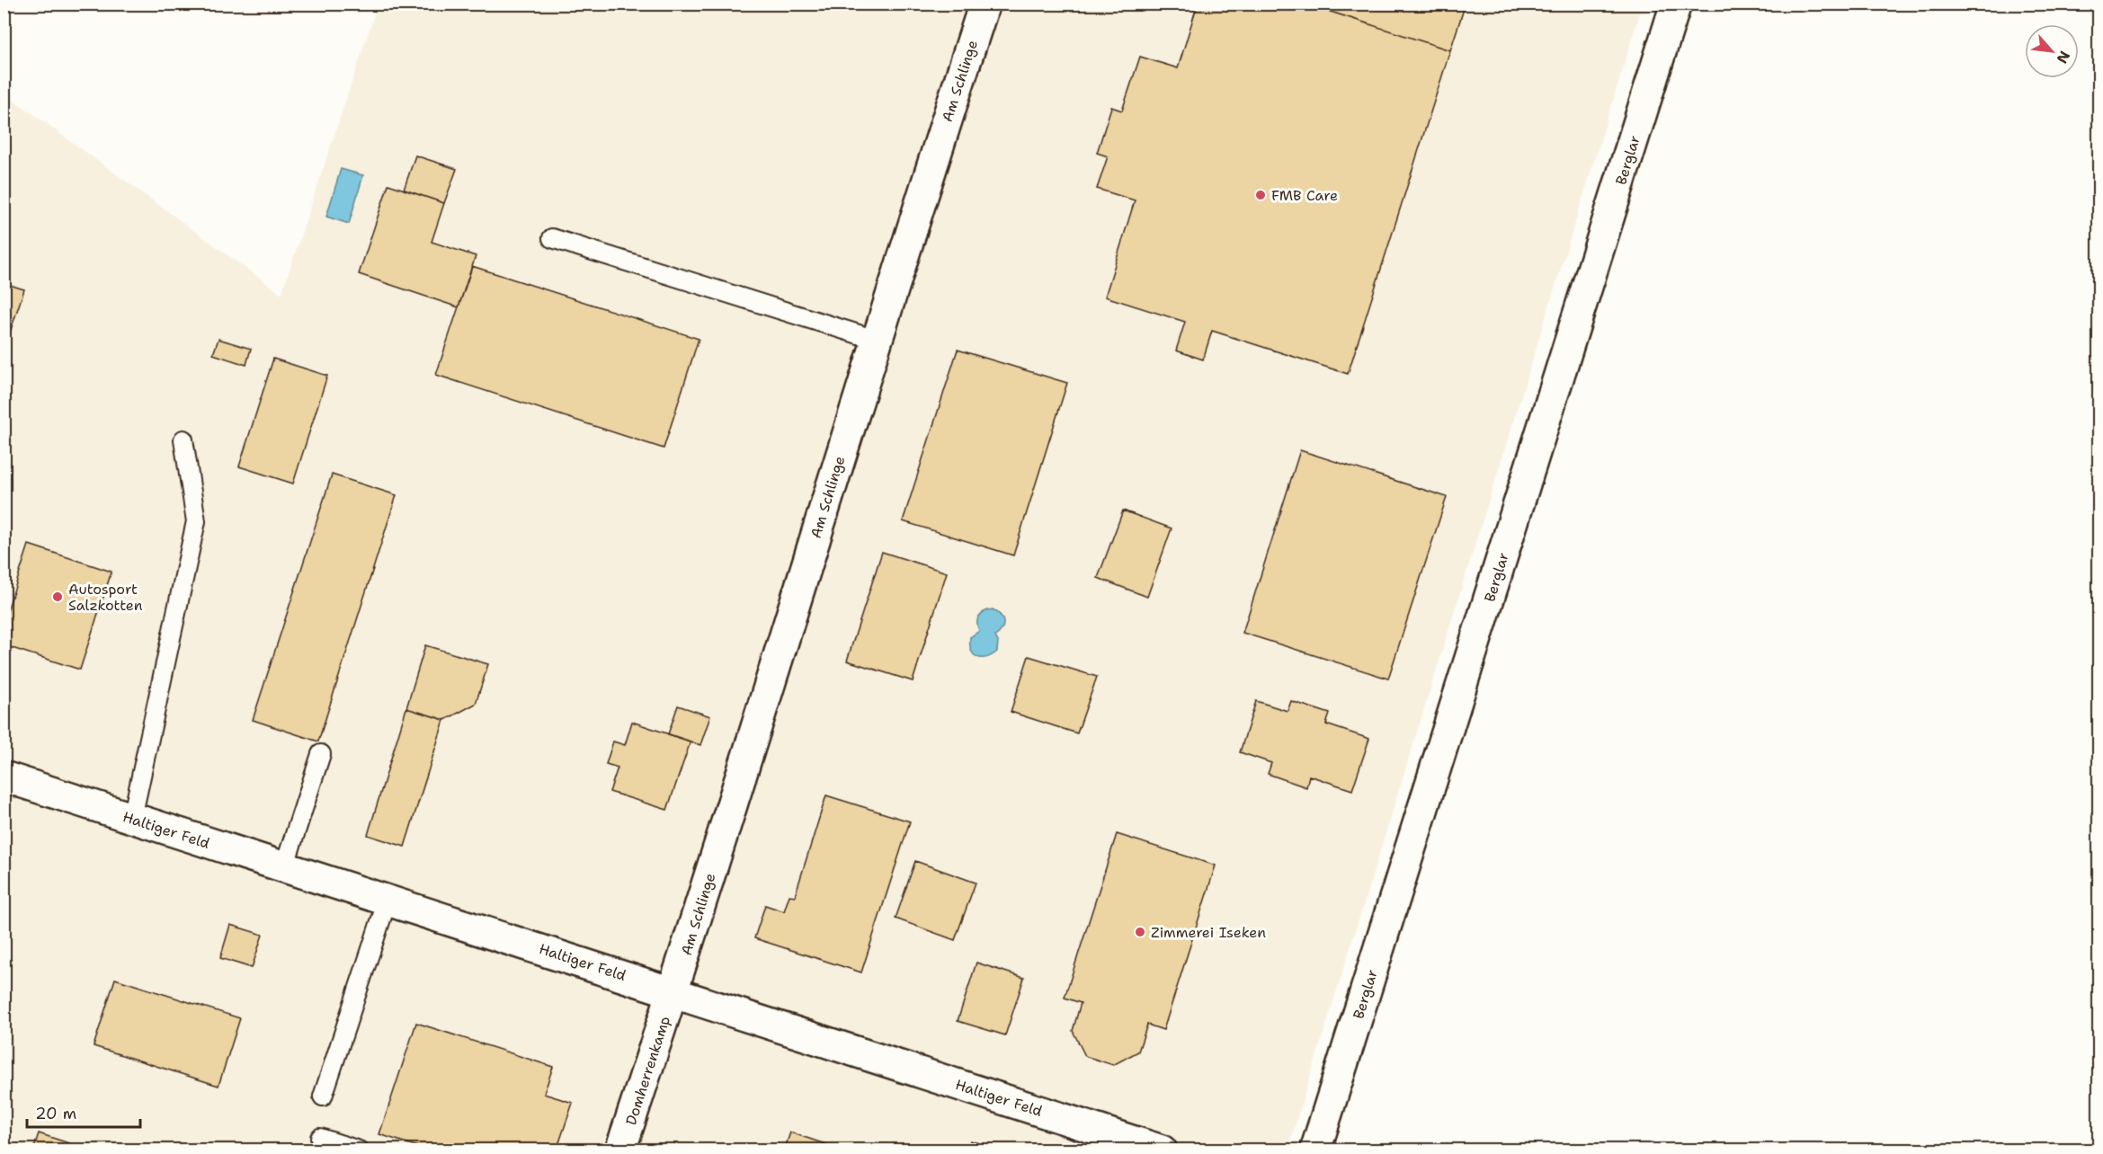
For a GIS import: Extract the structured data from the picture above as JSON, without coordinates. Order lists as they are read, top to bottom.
{
  "streets": {
    "street": [
      "Am Schlinge",
      "Berglar",
      "Haltiger Feld",
      "Domherrenkamp"
    ]
  },
  "crossings": [
    ["Am Schlinge", "Haltiger Feld"],
    ["Am Schlinge", "Domherrenkamp"],
    ["Haltiger Feld", "Domherrenkamp"]
  ],
  "places": ["FMB Care", "Autosport Salzkotten", "Zimmerei Iseken"],
  "scale_bar": "20 m",
  "north": "bottom right"
}
